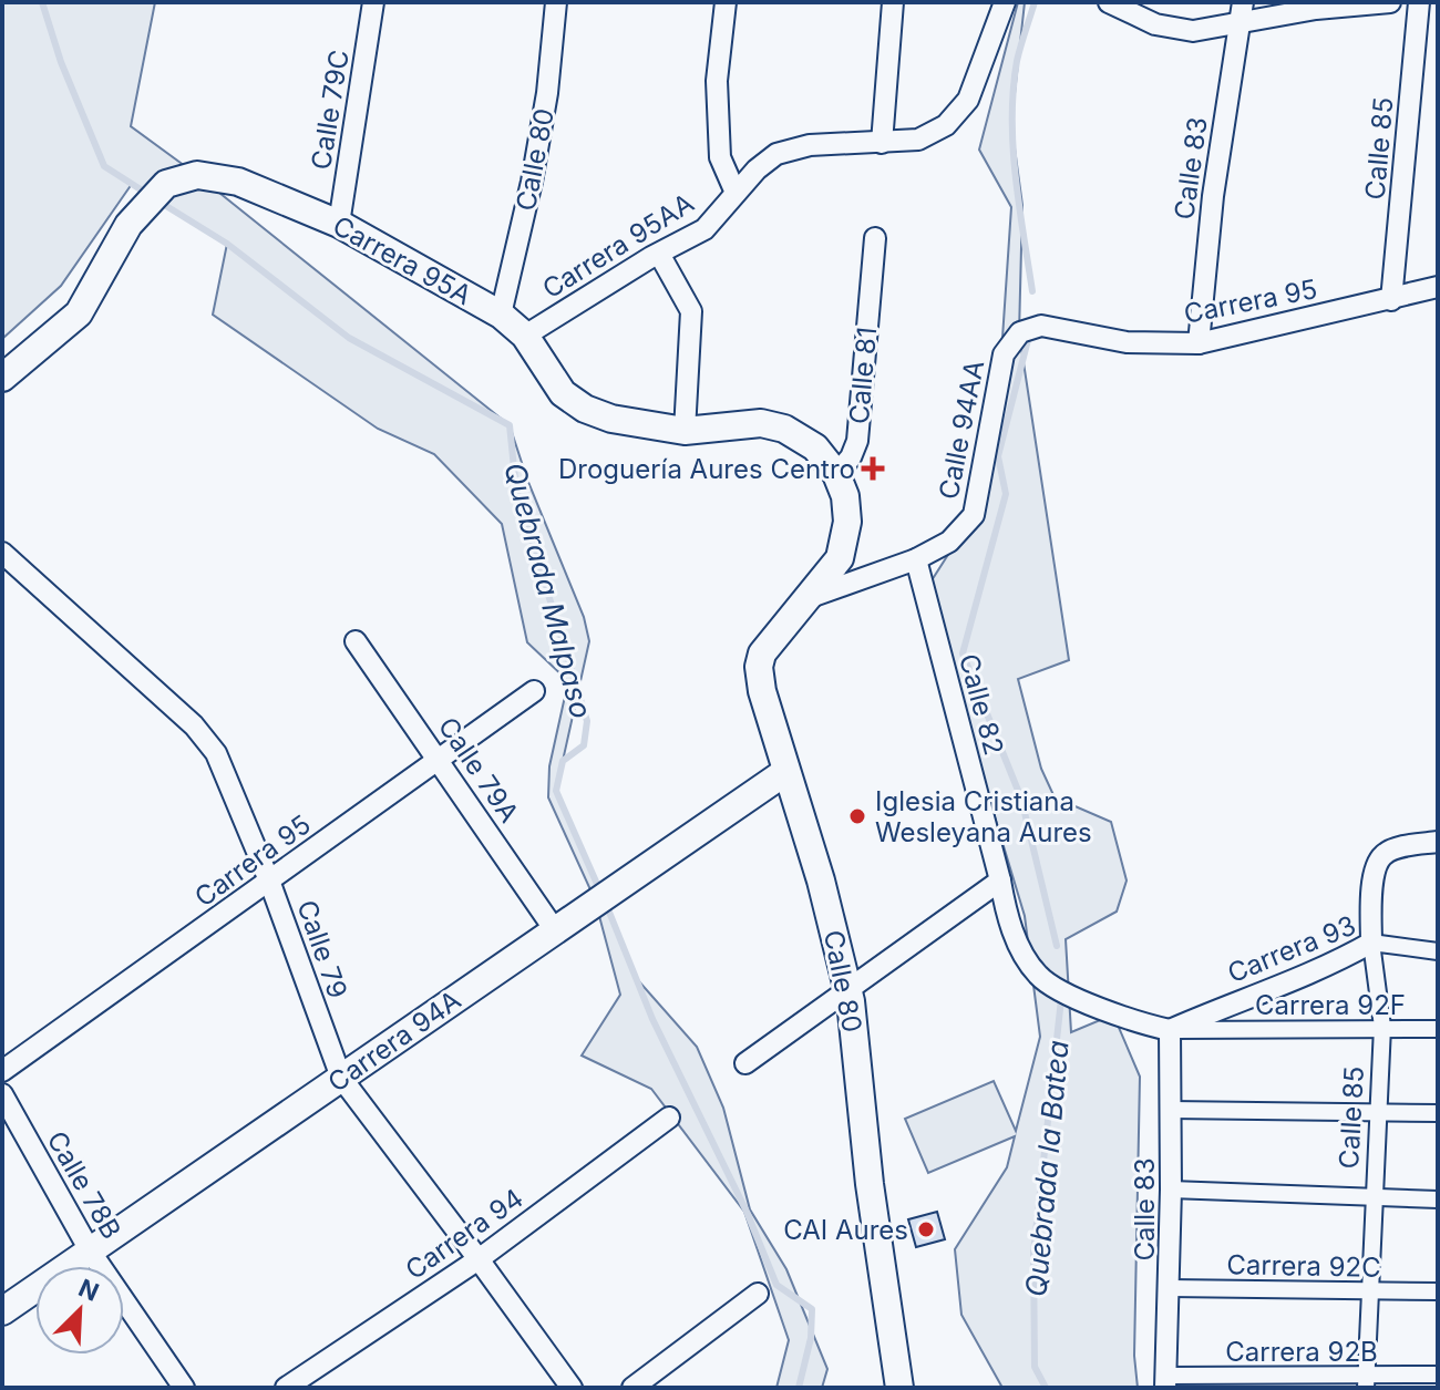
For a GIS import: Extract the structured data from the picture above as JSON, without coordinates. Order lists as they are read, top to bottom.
{
  "streets": {
    "street": [
      "Calle 79C",
      "Calle 85",
      "Calle 80",
      "Calle 83",
      "Carrera 95AA",
      "Carrera 95A",
      "Carrera 95",
      "Calle 81",
      "Calle 94AA",
      "Calle 82",
      "Calle 79A",
      "Calle 79",
      "Carrera 93",
      "Carrera 92F",
      "Carrera 94A",
      "Calle 78B",
      "Carrera 94",
      "Carrera 92C",
      "Carrera 92B"
    ]
  },
  "crossings": [
    ["Calle 79C", "Carrera 95A"],
    ["Calle 85", "Carrera 95"],
    ["Calle 85", "Carrera 93"],
    ["Calle 85", "Carrera 92F"],
    ["Calle 85", "Carrera 92C"],
    ["Calle 85", "Carrera 92B"],
    ["Calle 80", "Carrera 95A"],
    ["Calle 80", "Calle 94AA"],
    ["Calle 80", "Carrera 94A"],
    ["Calle 83", "Carrera 95"],
    ["Calle 83", "Calle 82"],
    ["Calle 83", "Carrera 93"],
    ["Calle 83", "Carrera 92F"],
    ["Calle 83", "Carrera 92C"],
    ["Calle 83", "Carrera 92B"],
    ["Carrera 95AA", "Carrera 95A"],
    ["Carrera 95A", "Calle 81"],
    ["Carrera 95", "Calle 94AA"],
    ["Carrera 95", "Calle 79A"],
    ["Carrera 95", "Calle 79"],
    ["Calle 94AA", "Calle 82"],
    ["Calle 82", "Carrera 93"],
    ["Calle 82", "Carrera 92F"],
    ["Calle 79A", "Carrera 94A"],
    ["Calle 79", "Carrera 94A"],
    ["Calle 79", "Carrera 94"],
    ["Carrera 93", "Carrera 92F"],
    ["Carrera 94A", "Calle 78B"]
  ],
  "water": ["Quebrada Malpaso", "Quebrada la Batea"],
  "places": {
    "health": ["Droguería Aures Centro"],
    "other": ["Iglesia Cristiana Wesleyana Aures", "CAI Aures"]
  },
  "north": "top right"
}
